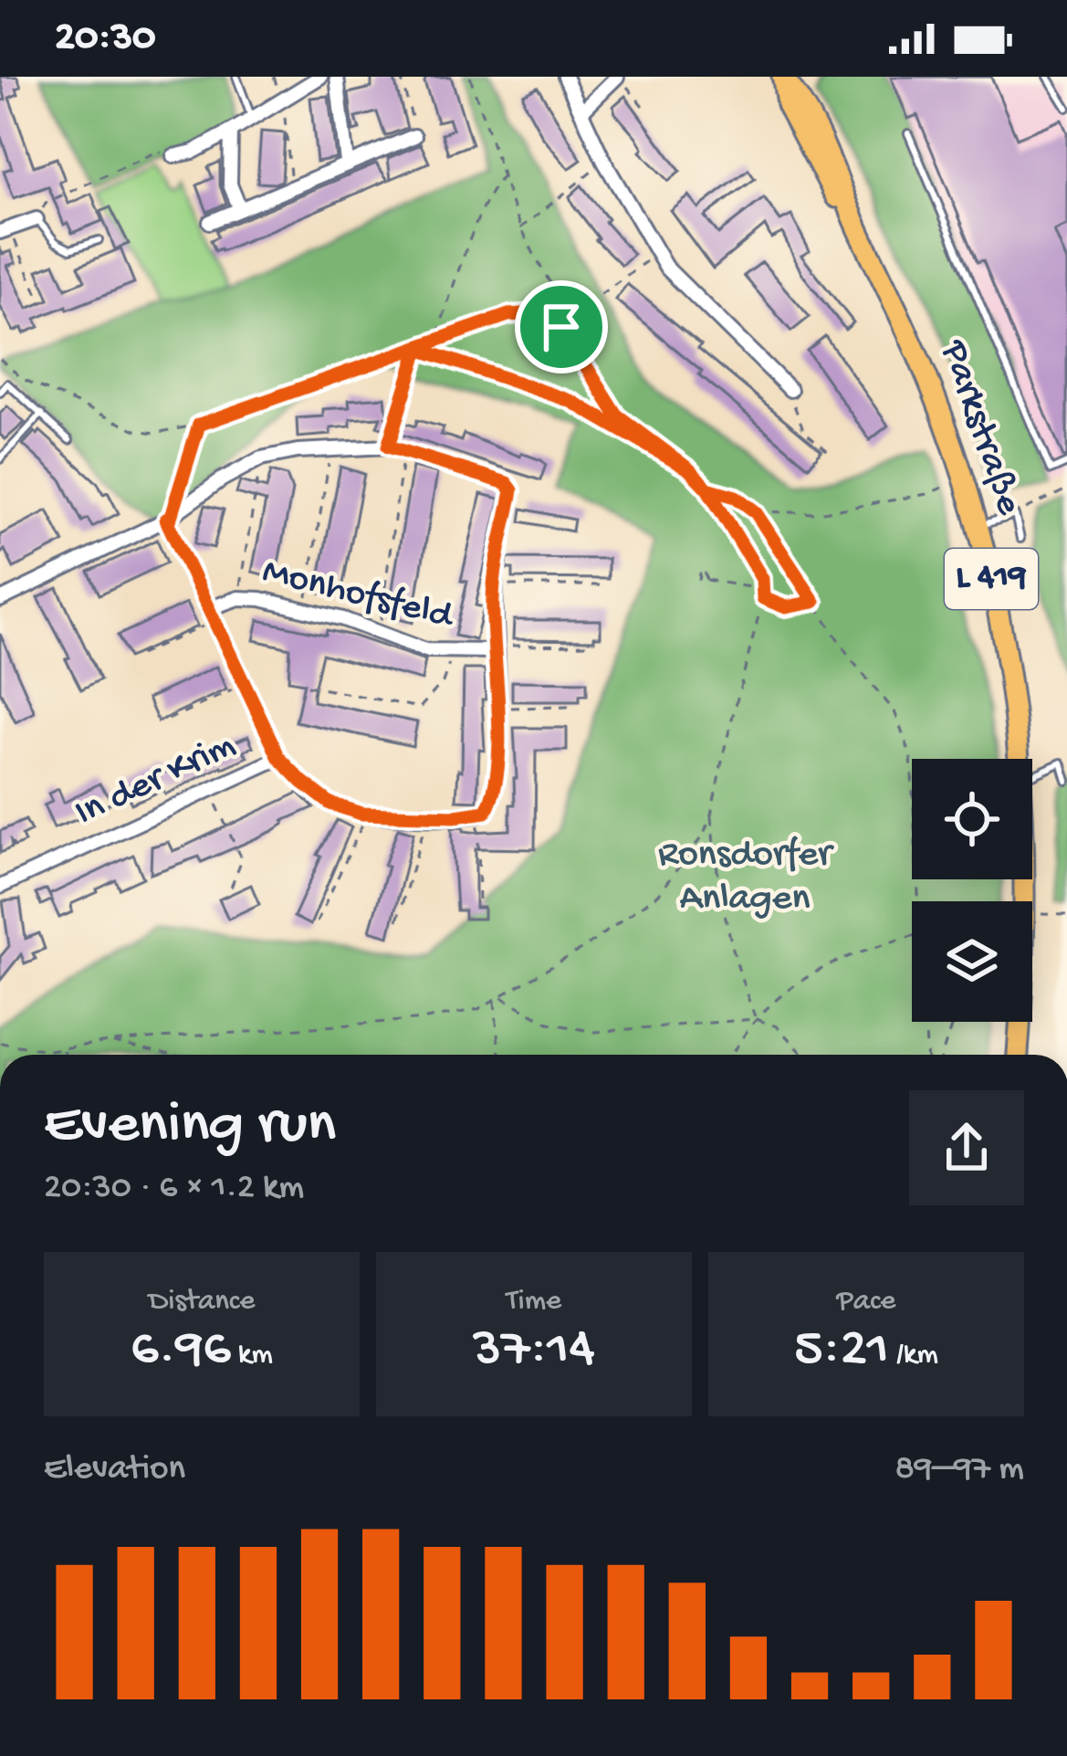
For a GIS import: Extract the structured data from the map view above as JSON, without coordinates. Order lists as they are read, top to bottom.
{
  "streets": {
    "main road": ["Parkstraße", "L 419"],
    "street": ["Monhofsfeld", "In der Krim"]
  },
  "crossings": [
    ["Monhofsfeld", "In der Krim"]
  ],
  "parks": ["Ronsdorfer Anlagen"],
  "page": {
    "status": "20:30",
    "heading": ["Evening run", "20:30 · 6 × 1.2 km"],
    "stats": [
      ["Distance", "6.96 km"],
      ["Time", "37:14"],
      ["Pace", "5:21 /km"]
    ],
    "chart": ["Elevation", "89–97 m"]
  }
}
